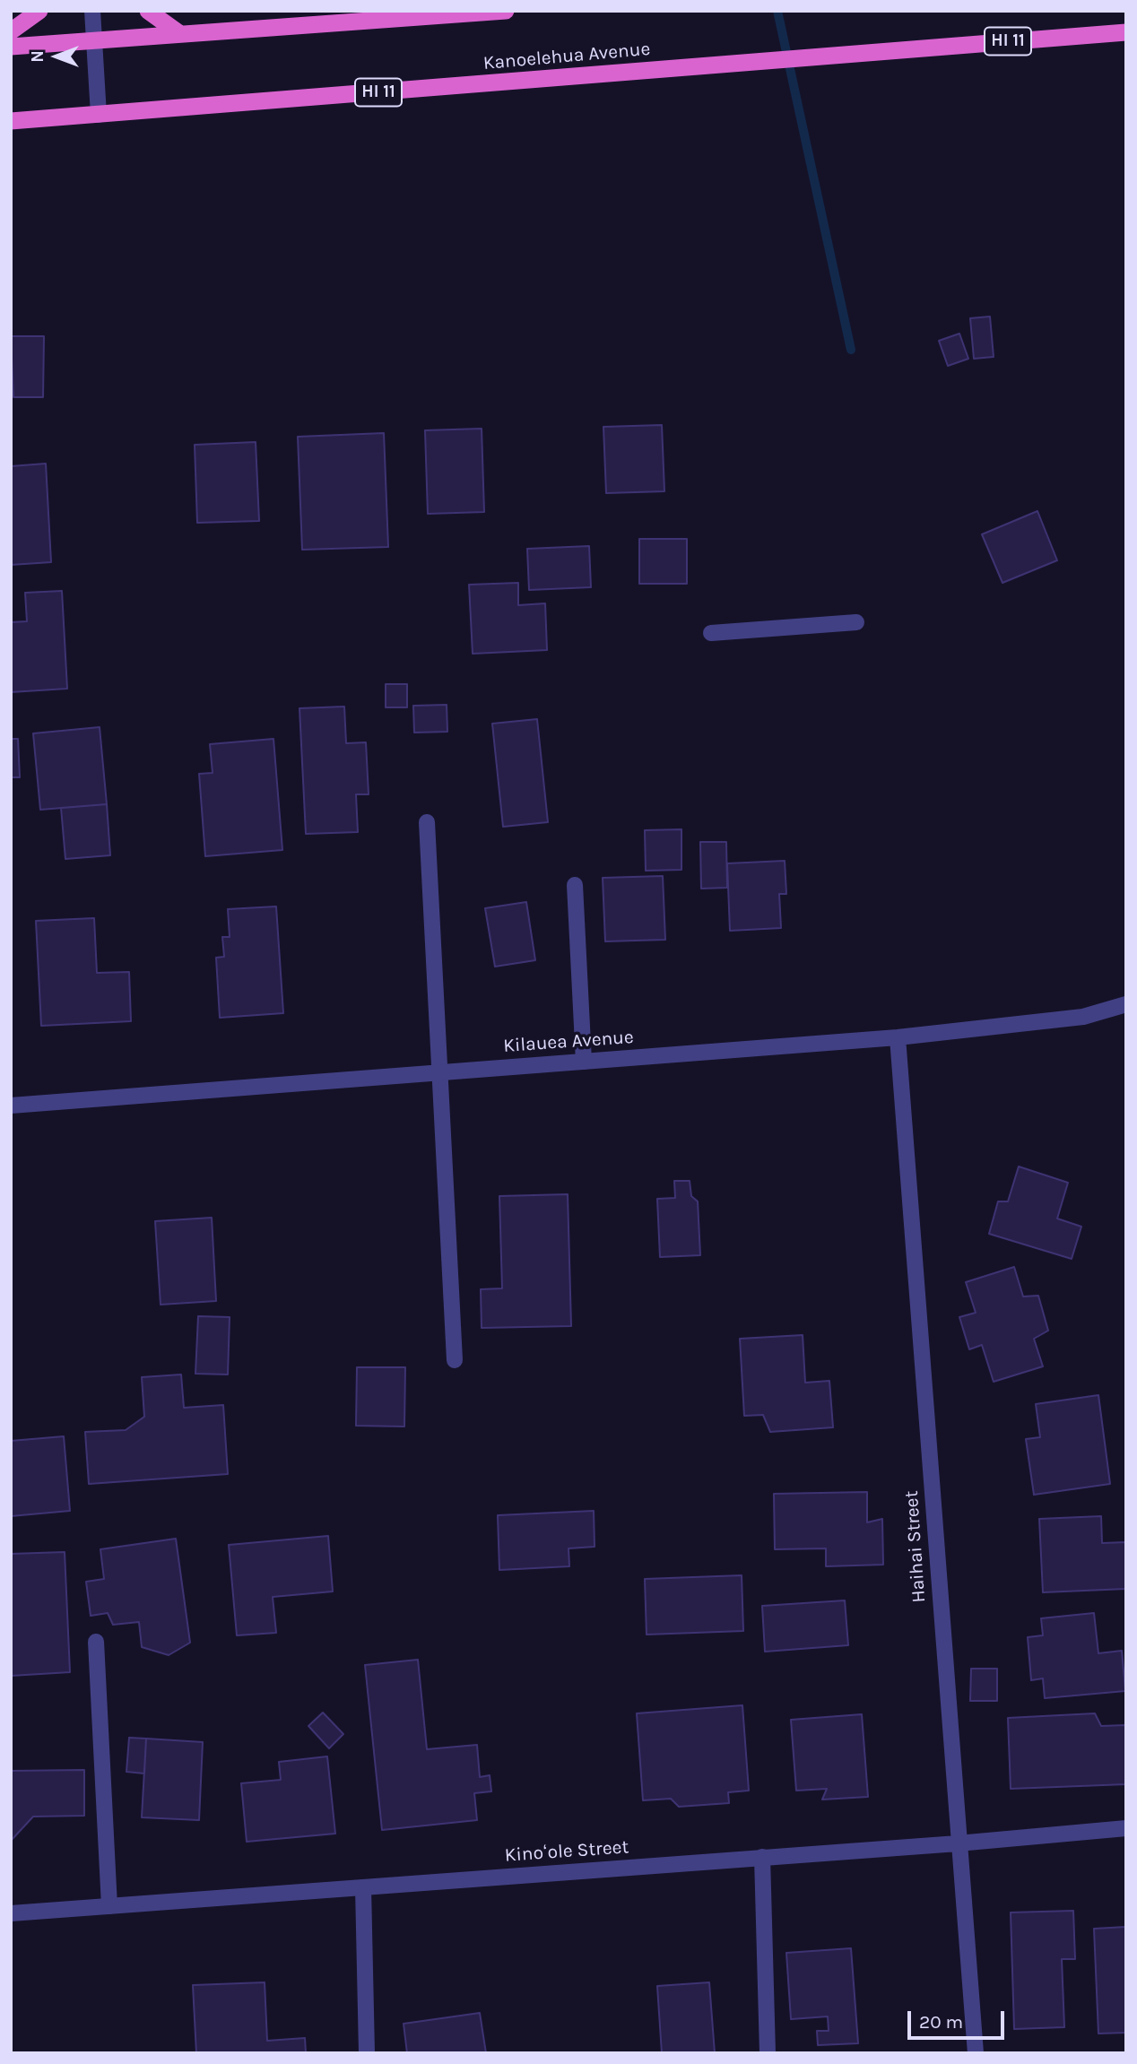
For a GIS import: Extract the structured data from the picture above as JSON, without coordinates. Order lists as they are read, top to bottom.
{
  "streets": {
    "highway": ["HI 11", "Kanoelehua Avenue"],
    "street": ["Kilauea Avenue", "Haihai Street", "Kinoʻole Street"]
  },
  "crossings": [
    ["Kilauea Avenue", "Haihai Street"],
    ["Haihai Street", "Kinoʻole Street"]
  ],
  "scale_bar": "20 m",
  "north": "left"
}
